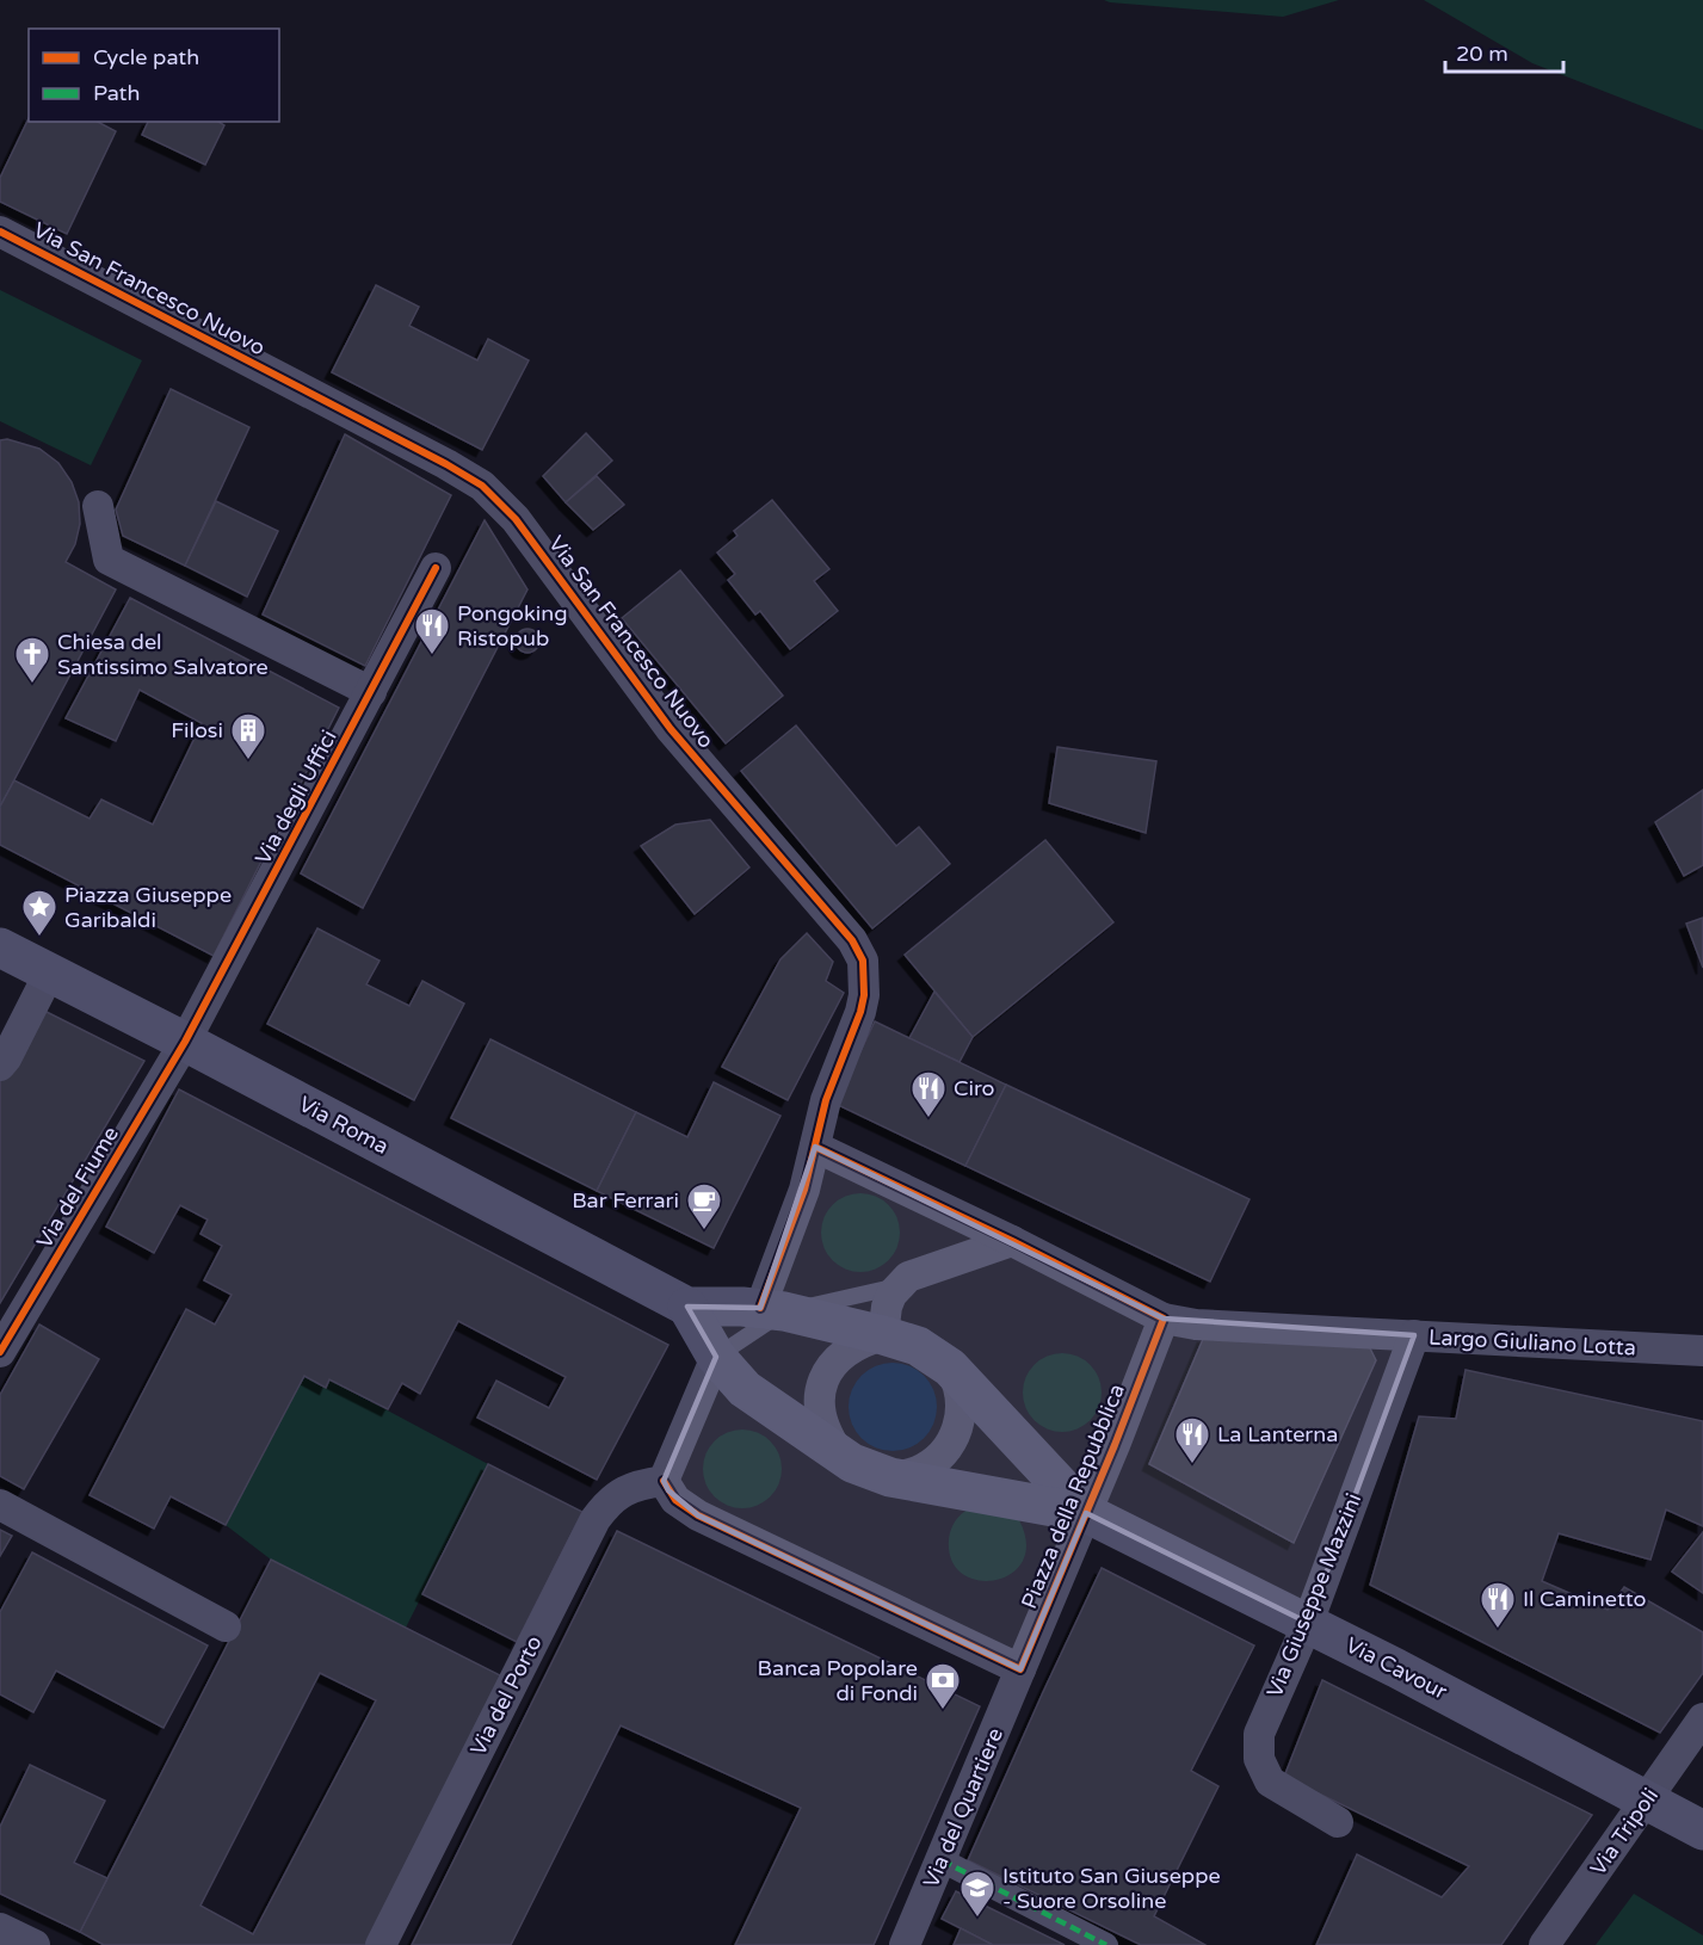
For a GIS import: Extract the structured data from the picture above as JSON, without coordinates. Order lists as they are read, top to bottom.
{
  "streets": {
    "main road": ["Via Roma", "Via Cavour"],
    "street": [
      "Via San Francesco Nuovo",
      "Via degli Uffici",
      "Via del Fiume",
      "Largo Giuliano Lotta",
      "Piazza della Repubblica",
      "Via Giuseppe Mazzini",
      "Via del Porto",
      "Via del Quartiere",
      "Via Tripoli"
    ]
  },
  "crossings": [
    ["Via San Francesco Nuovo", "Via Roma"],
    ["Via degli Uffici", "Via Roma"],
    ["Via degli Uffici", "Via del Fiume"],
    ["Via Roma", "Via del Fiume"],
    ["Via Roma", "Via Cavour"],
    ["Largo Giuliano Lotta", "Piazza della Repubblica"],
    ["Largo Giuliano Lotta", "Via Giuseppe Mazzini"],
    ["Piazza della Repubblica", "Via Cavour"],
    ["Piazza della Repubblica", "Via del Quartiere"],
    ["Via Giuseppe Mazzini", "Via Cavour"],
    ["Via Cavour", "Via Tripoli"]
  ],
  "places": {
    "restaurant": [
      "Pongoking Ristopub",
      "Ciro",
      "La Lanterna",
      "Il Caminetto"
    ],
    "church": ["Chiesa del Santissimo Salvatore"],
    "building": ["Filosi"],
    "place": ["Piazza Giuseppe Garibaldi"],
    "cafe": ["Bar Ferrari"],
    "bank": ["Banca Popolare di Fondi"],
    "school or university": ["Istituto San Giuseppe - Suore Orsoline"]
  },
  "legend": ["Cycle path", "Path"],
  "scale_bar": "20 m"
}
